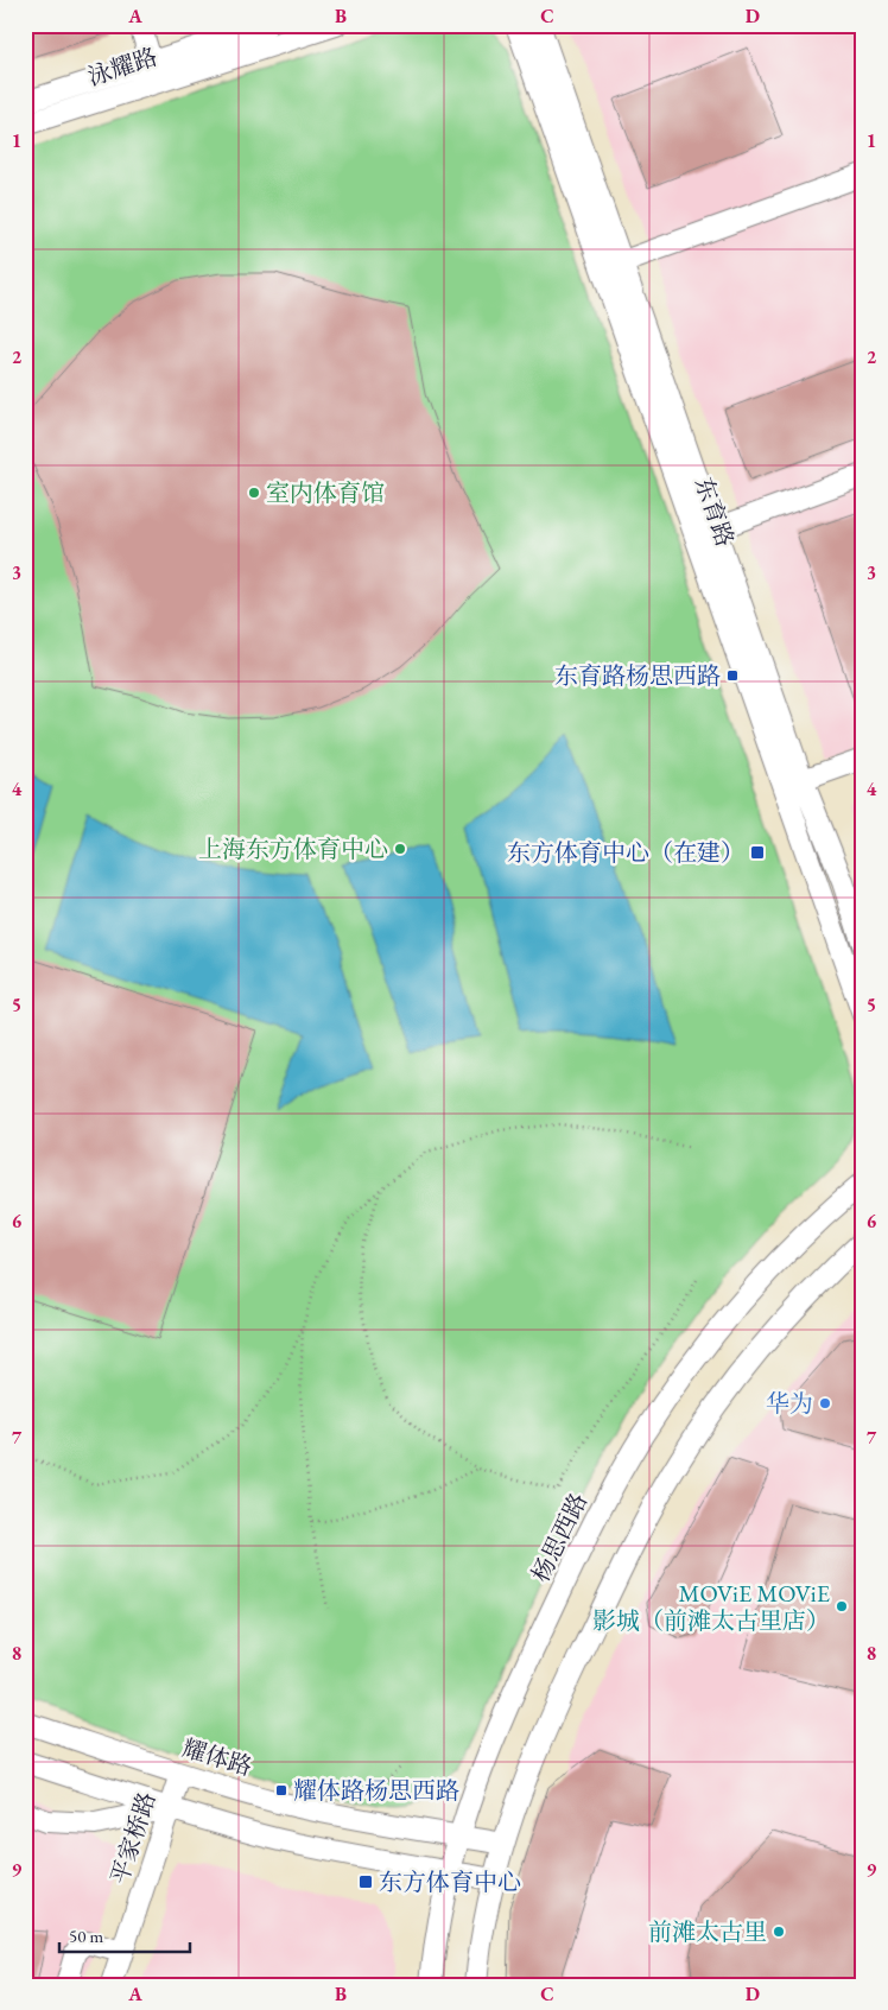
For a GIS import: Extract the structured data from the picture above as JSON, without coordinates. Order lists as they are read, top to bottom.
{
  "streets": {
    "street": [
      "泳耀路",
      "东育路",
      "杨思西路",
      "耀体路",
      "平家桥路"
    ]
  },
  "crossings": [
    ["杨思西路", "耀体路"],
    ["耀体路", "平家桥路"]
  ],
  "places": {
    "other": [
      "室内体育馆",
      "上海东方体育中心",
      "华为",
      "MOViE MOViE 影城（前滩太古里店）",
      "前滩太古里"
    ],
    "transit": [
      "东育路杨思西路",
      "东方体育中心（在建）",
      "耀体路杨思西路",
      "东方体育中心"
    ]
  },
  "scale_bar": "50 m",
  "grid": {
    "columns": [
      "A",
      "B",
      "C",
      "D"
    ],
    "rows": [
      "1",
      "2",
      "3",
      "4",
      "5",
      "6",
      "7",
      "8",
      "9"
    ]
  }
}
